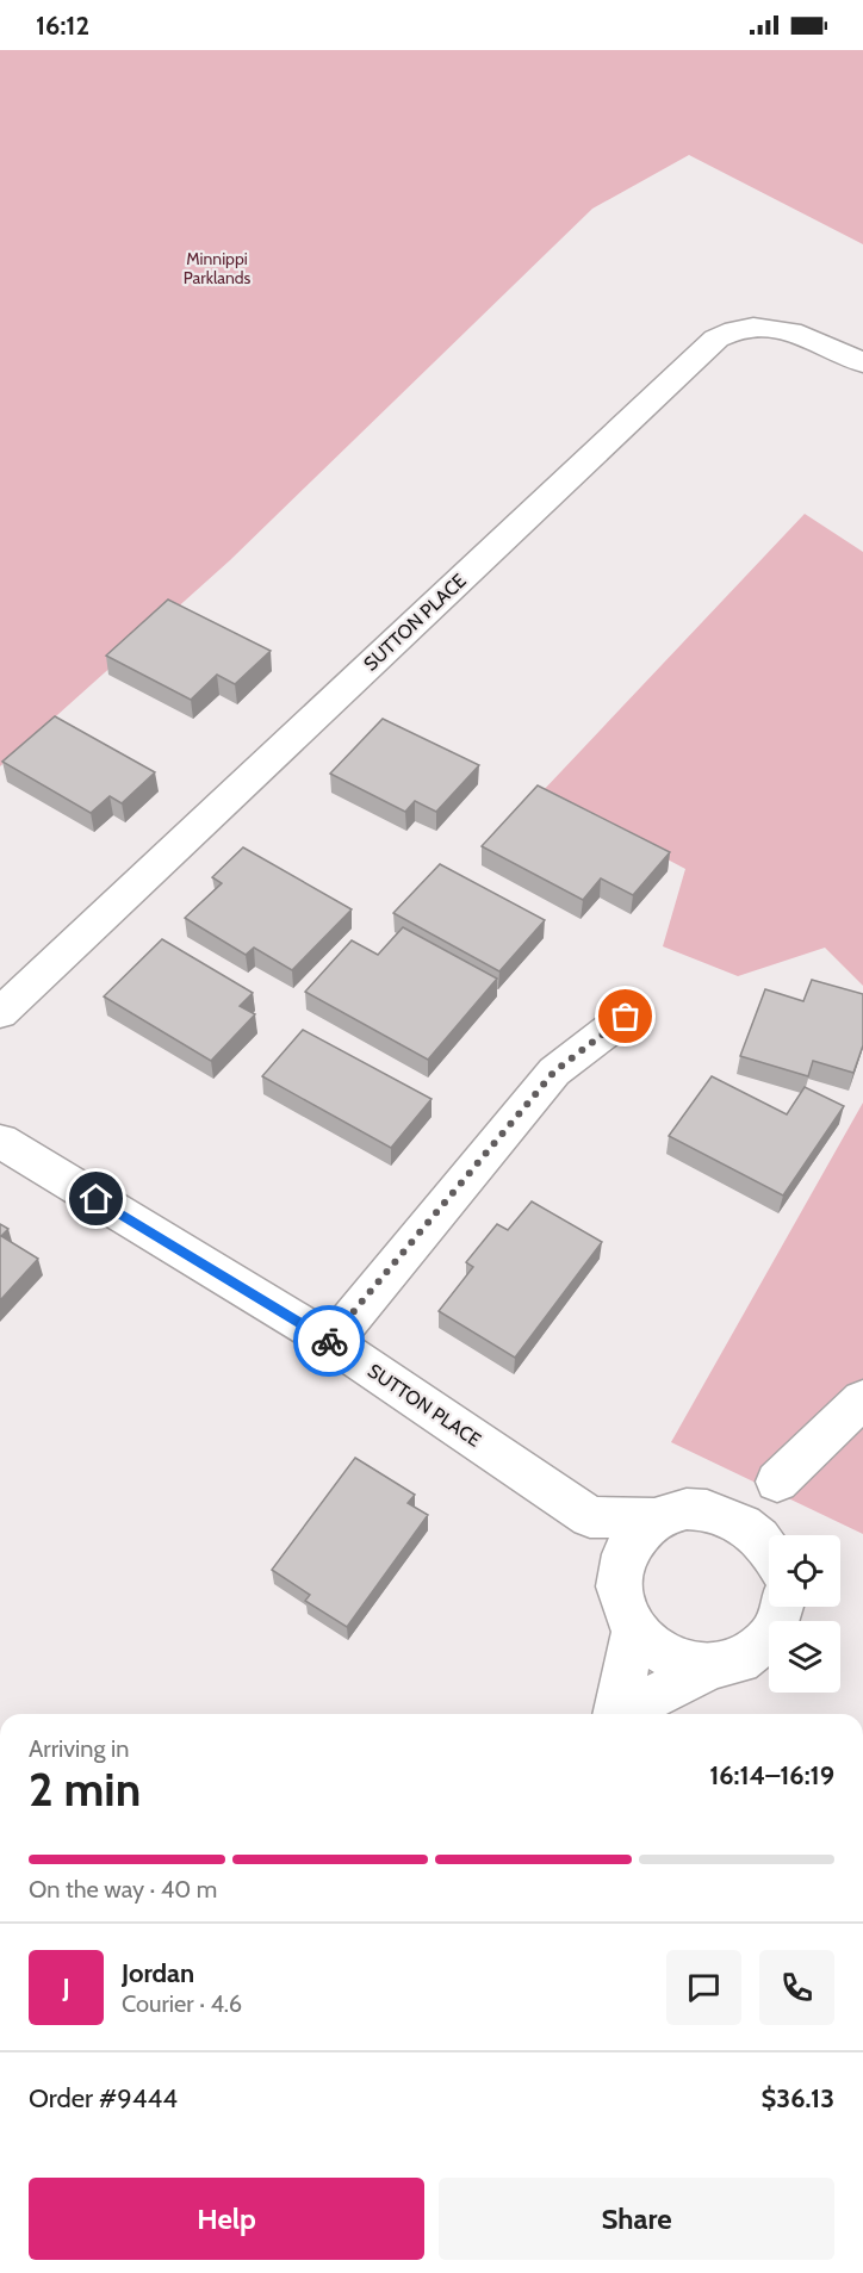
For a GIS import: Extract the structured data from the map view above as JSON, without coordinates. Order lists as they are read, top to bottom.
{
  "streets": {
    "street": ["SUTTON PLACE"]
  },
  "parks": ["Minnippi Parklands"],
  "page": {
    "status": "16:12",
    "heading": ["2 min", "Arriving in", "16:14–16:19"],
    "panel": [
      "Jordan",
      "Courier · 4.6",
      "Order #9444",
      "$36.13"
    ],
    "bar": "On the way · 40 m",
    "round": "J",
    "buttons": ["Help", "Share"]
  }
}
